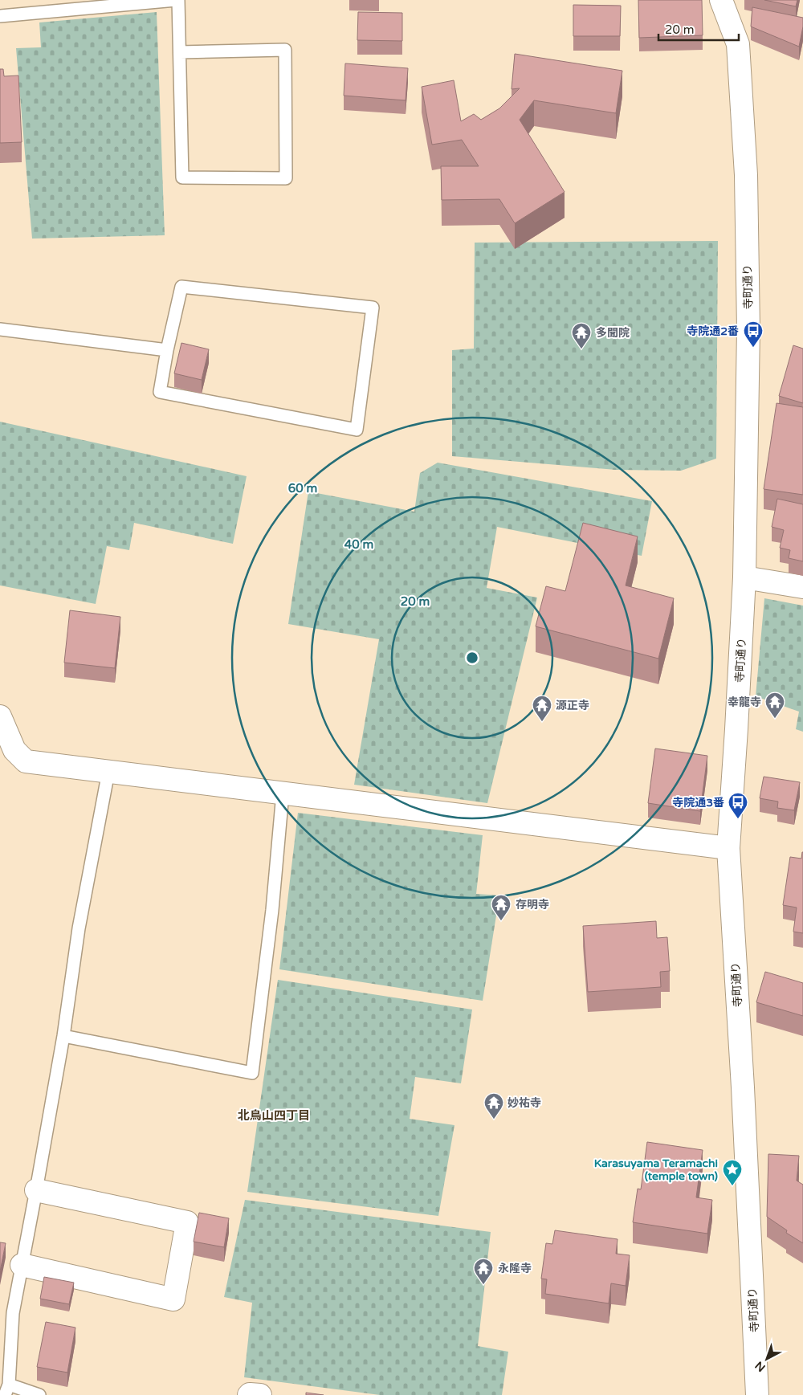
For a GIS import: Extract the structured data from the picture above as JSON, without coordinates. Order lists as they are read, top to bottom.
{
  "streets": {
    "street": ["寺町通り"]
  },
  "districts": ["北烏山四丁目"],
  "places": {
    "bus stop": ["寺院通2番", "寺院通3番"],
    "temple": [
      "多聞院",
      "幸龍寺",
      "源正寺",
      "存明寺",
      "妙祐寺",
      "永隆寺"
    ],
    "place": ["Karasuyama Teramachi (temple town)"]
  },
  "scale_bar": "20 m",
  "north": "bottom left",
  "rings": ["60 m", "40 m", "20 m"]
}
